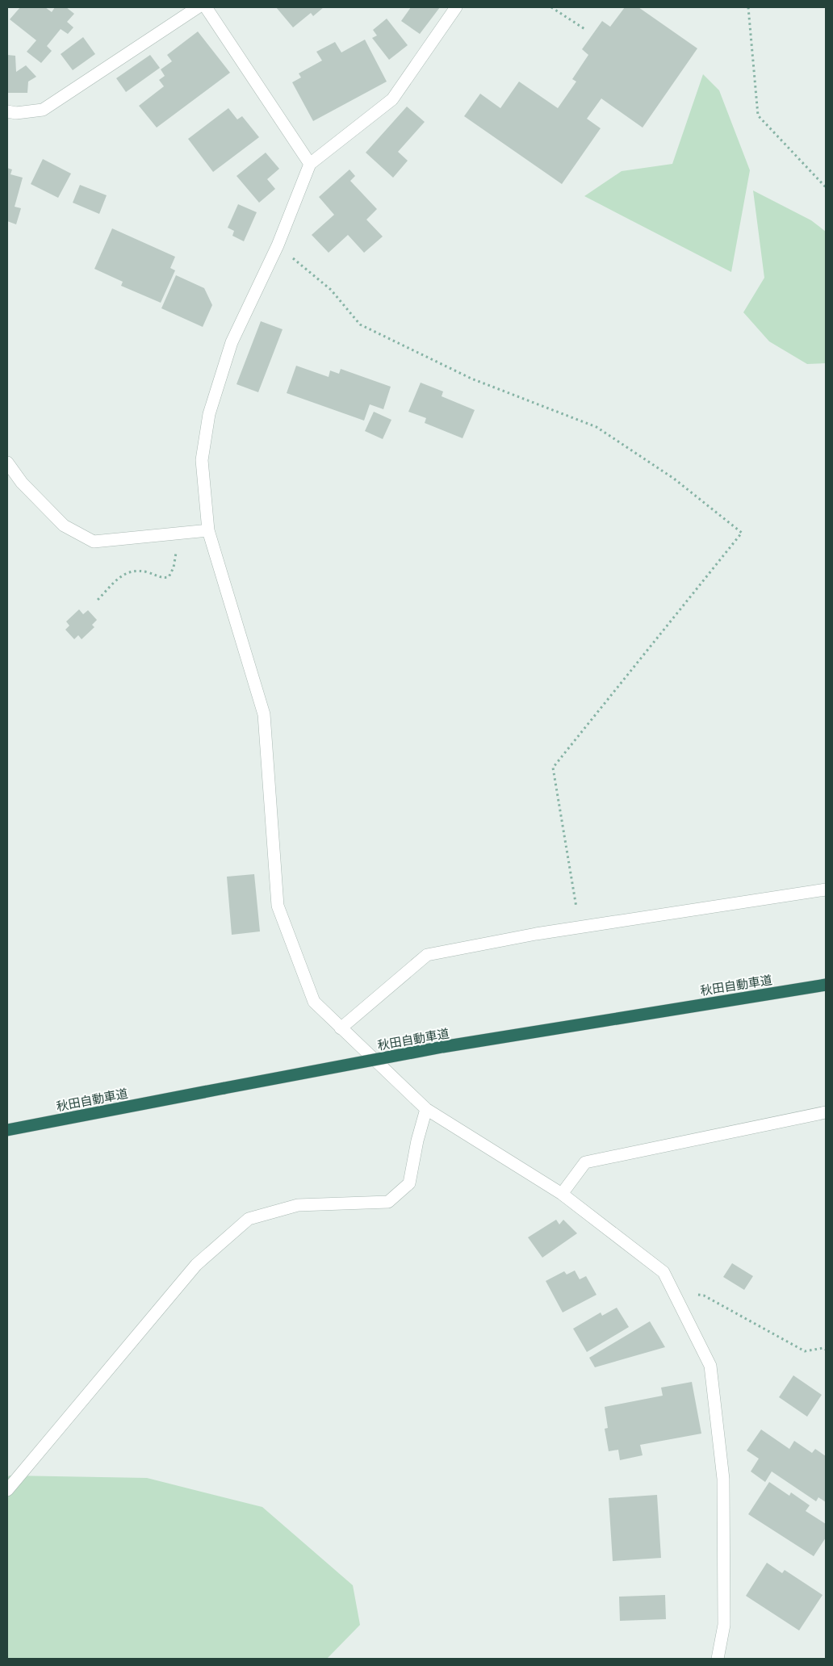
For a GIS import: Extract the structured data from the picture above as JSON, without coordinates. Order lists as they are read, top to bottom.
{
  "streets": {
    "highway": ["秋田自動車道"]
  }
}
